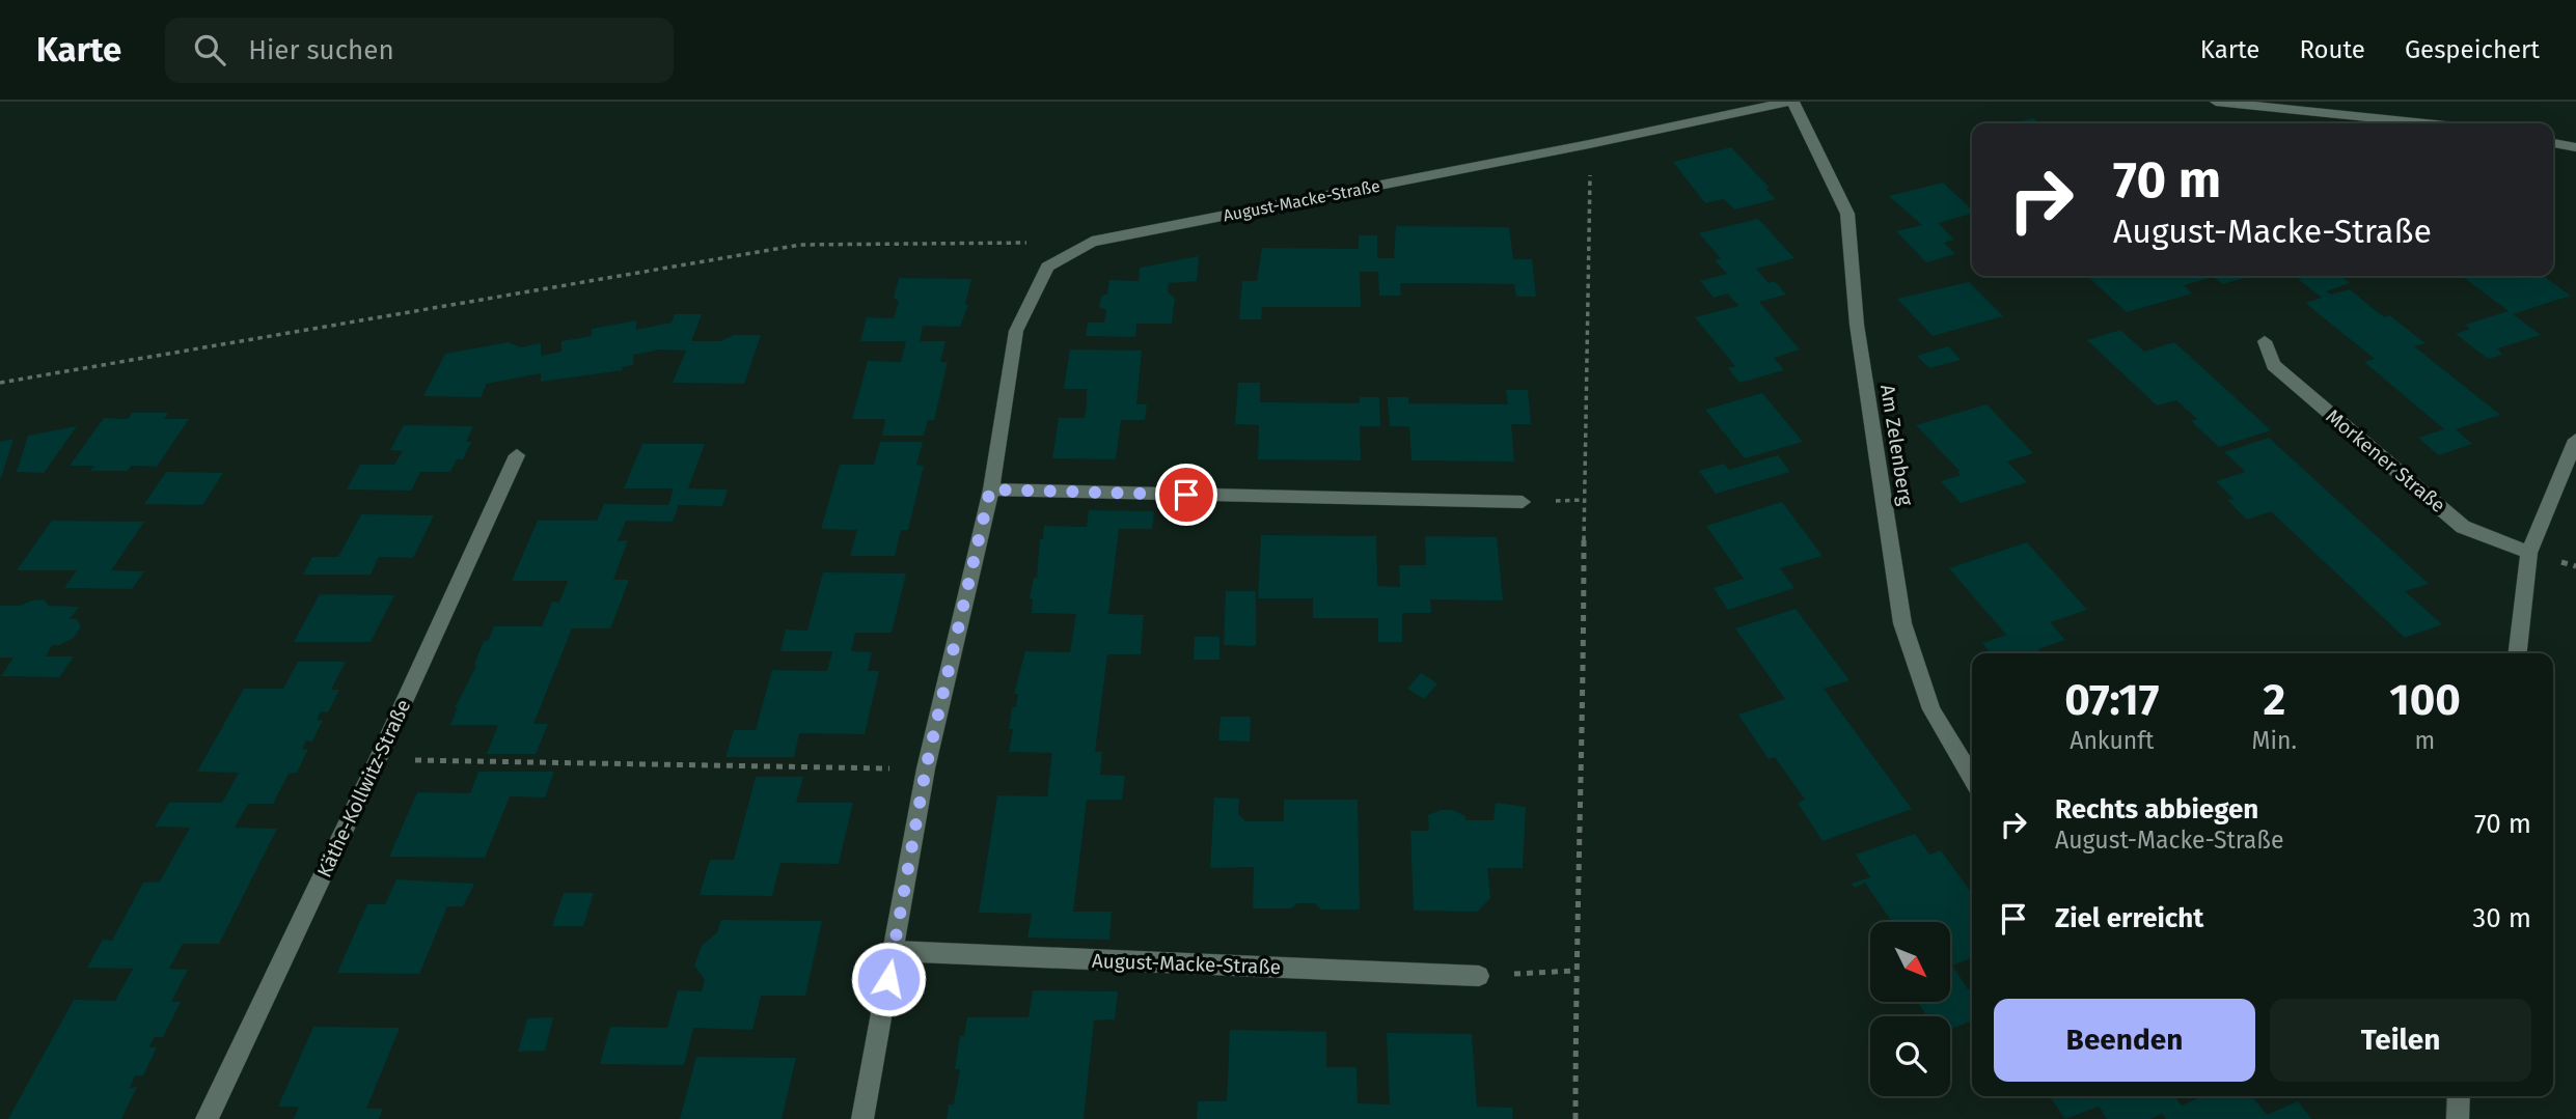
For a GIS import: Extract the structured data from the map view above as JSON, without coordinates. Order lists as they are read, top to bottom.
{
  "streets": {
    "street": [
      "August-Macke-Straße",
      "Am Zelenberg",
      "Morkener Straße",
      "Käthe-Kollwitz-Straße"
    ]
  },
  "crossings": [
    ["August-Macke-Straße", "Am Zelenberg"]
  ],
  "north": "bottom right",
  "page": {
    "header": "Karte",
    "search": "Hier suchen",
    "nav": ["Karte", "Route", "Gespeichert"],
    "turn": ["70 m", "August-Macke-Straße"],
    "eta": [
      "07:17",
      "Ankunft",
      "2",
      "Min.",
      "100",
      "m"
    ],
    "list": [
      {
        "name": "Rechts abbiegen",
        "note": "August-Macke-Straße",
        "value": "70 m"
      },
      {
        "name": "Ziel erreicht",
        "value": "30 m"
      }
    ],
    "buttons": ["Beenden", "Teilen"]
  }
}
